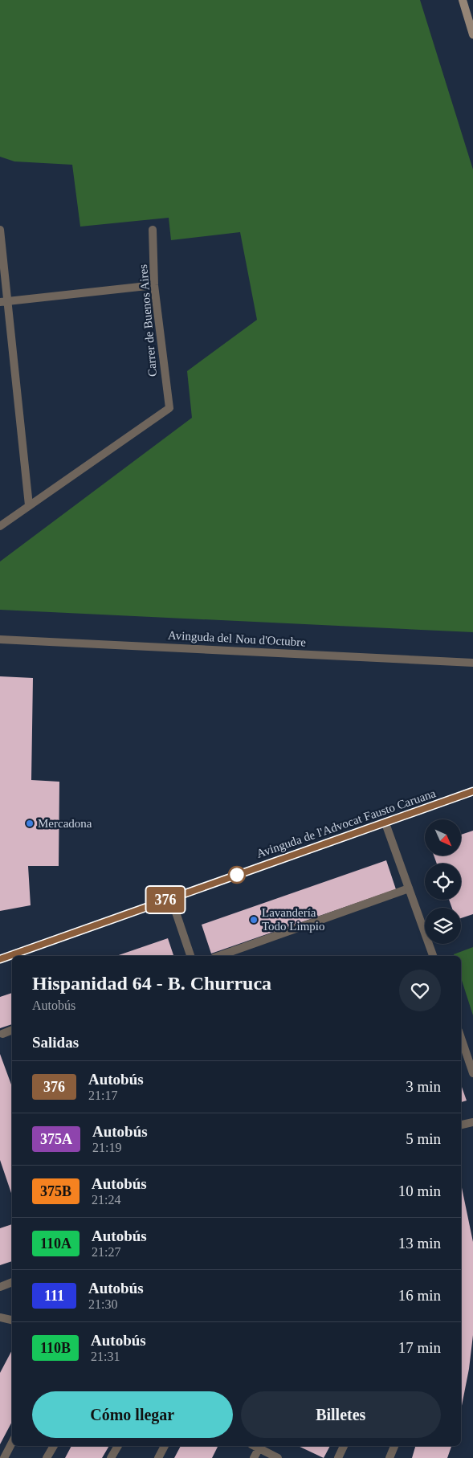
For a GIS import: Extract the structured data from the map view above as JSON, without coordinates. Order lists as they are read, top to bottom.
{
  "streets": {
    "street": ["Carrer de Buenos Aires", "Avinguda del Nou d'Octubre", "Avinguda de l'Advocat Fausto Caruana"]
  },
  "places": ["Mercadona", "Lavandería Todo Limpio"],
  "lines": ["bus line 376"],
  "north": "bottom right",
  "page": {
    "on_map": "376",
    "heading": [
      ["Hispanidad 64 - B. Churruca", "Autobús"],
      "Salidas"
    ],
    "list": [
      {
        "mark": "376",
        "name": "Autobús",
        "note": "21:17",
        "value": "3 min"
      },
      {
        "mark": "375A",
        "name": "Autobús",
        "note": "21:19",
        "value": "5 min"
      },
      {
        "mark": "375B",
        "name": "Autobús",
        "note": "21:24",
        "value": "10 min"
      },
      {
        "mark": "110A",
        "name": "Autobús",
        "note": "21:27",
        "value": "13 min"
      },
      {
        "mark": "111",
        "name": "Autobús",
        "note": "21:30",
        "value": "16 min"
      },
      {
        "mark": "110B",
        "name": "Autobús",
        "note": "21:31",
        "value": "17 min"
      }
    ],
    "buttons": ["Cómo llegar", "Billetes"]
  }
}
